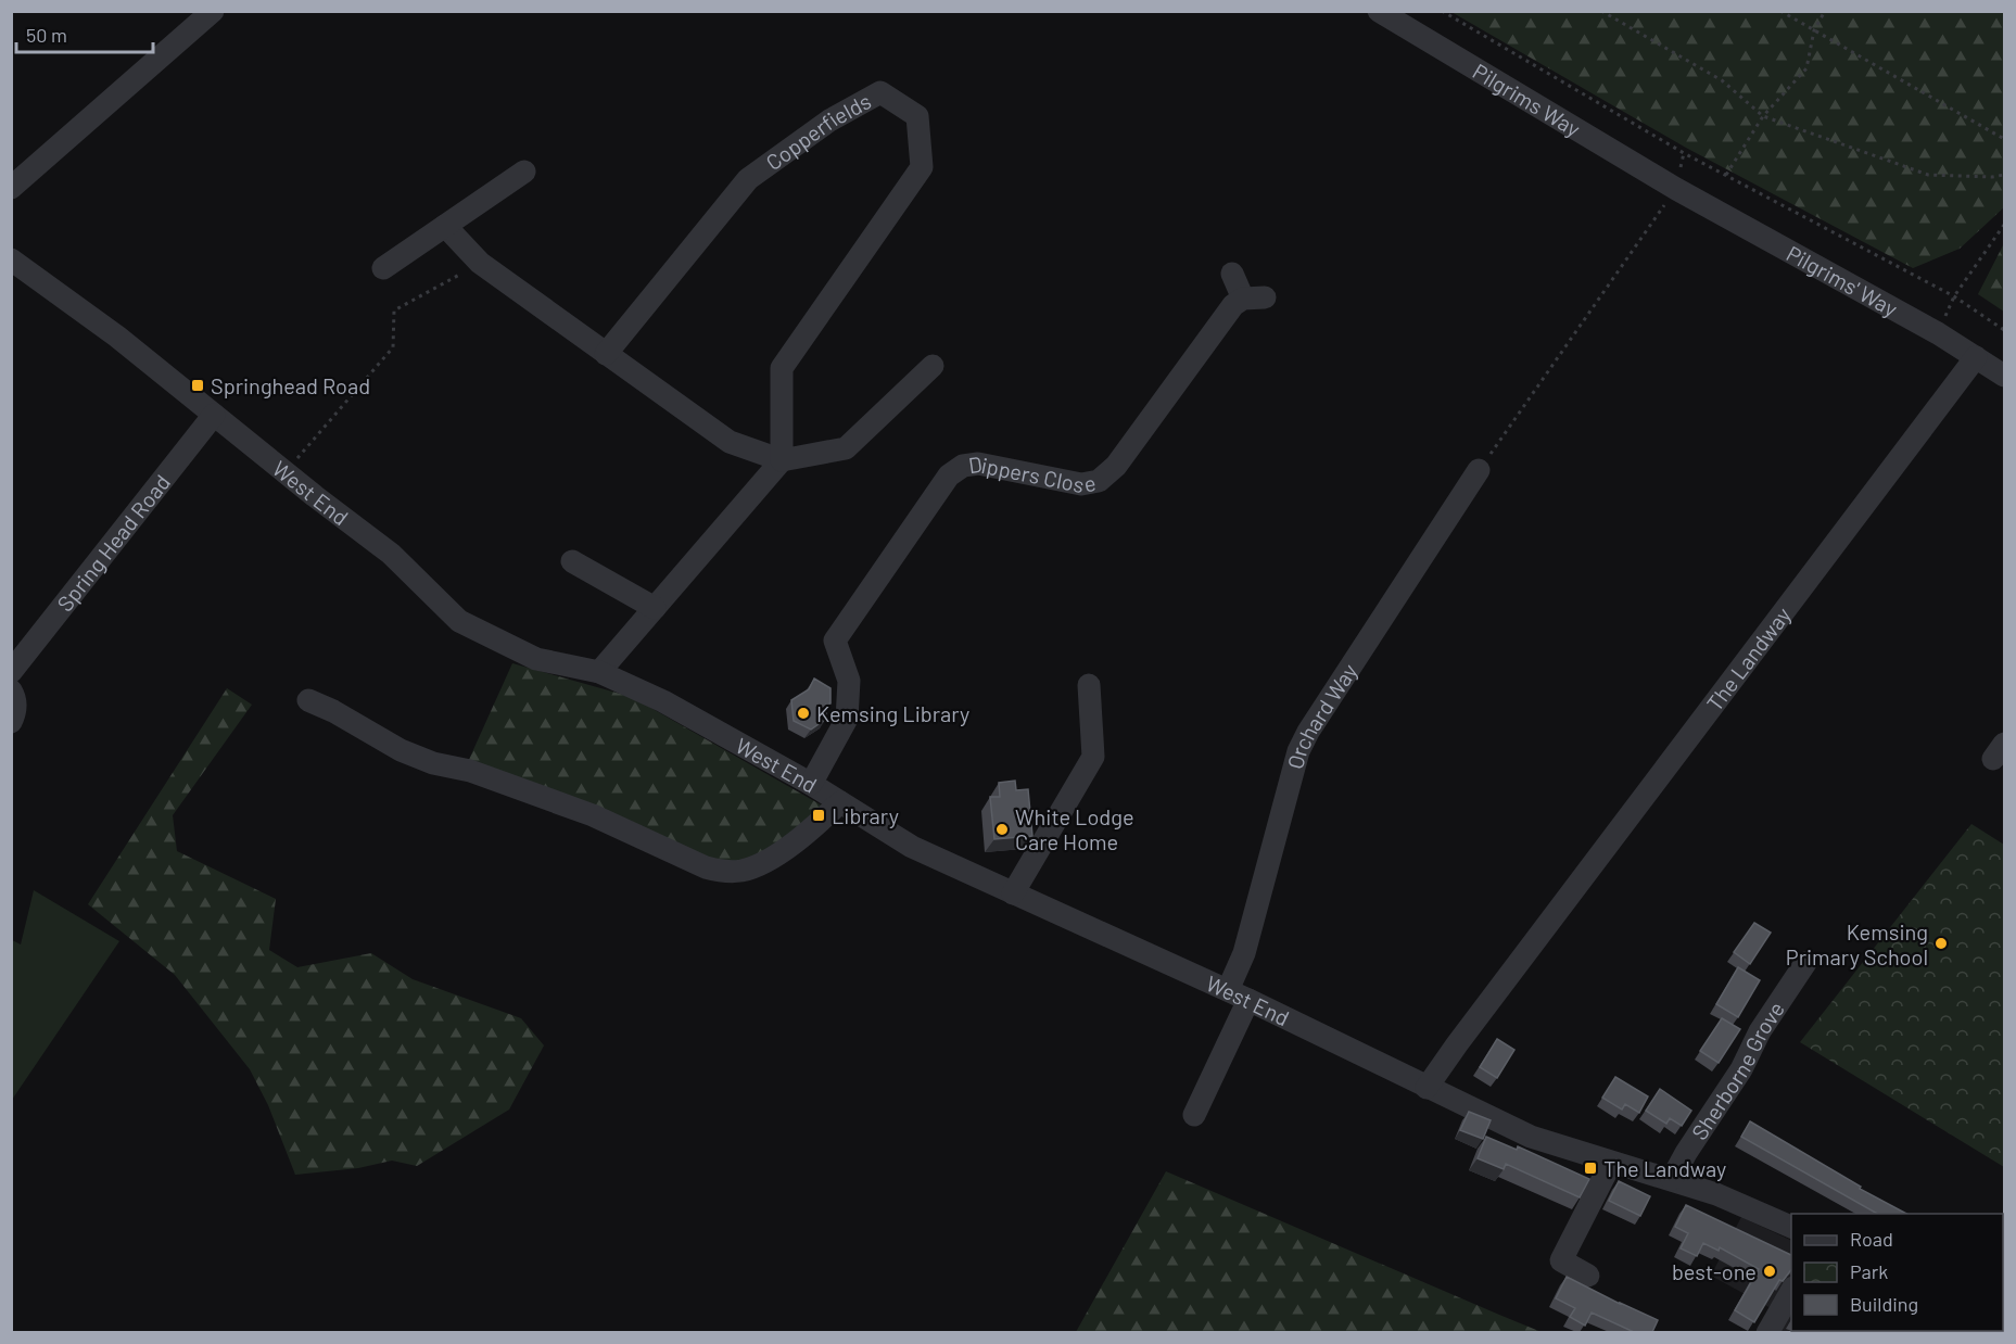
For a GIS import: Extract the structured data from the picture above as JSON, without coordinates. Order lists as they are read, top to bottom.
{
  "streets": {
    "street": [
      "Pilgrims Way",
      "Copperfields",
      "Pilgrims' Way",
      "Dippers Close",
      "West End",
      "Spring Head Road",
      "The Landway",
      "Orchard Way",
      "Sherborne Grove"
    ]
  },
  "crossings": [
    ["Pilgrims Way", "Pilgrims' Way"],
    ["Pilgrims' Way", "The Landway"],
    ["Dippers Close", "West End"],
    ["West End", "Spring Head Road"],
    ["West End", "The Landway"],
    ["West End", "Orchard Way"],
    ["West End", "Sherborne Grove"]
  ],
  "places": {
    "transit": ["Springhead Road", "Library", "The Landway"],
    "other": [
      "Kemsing Library",
      "White Lodge Care Home",
      "Kemsing Primary School",
      "best-one"
    ]
  },
  "legend": ["Road", "Park", "Building"],
  "scale_bar": "50 m"
}
